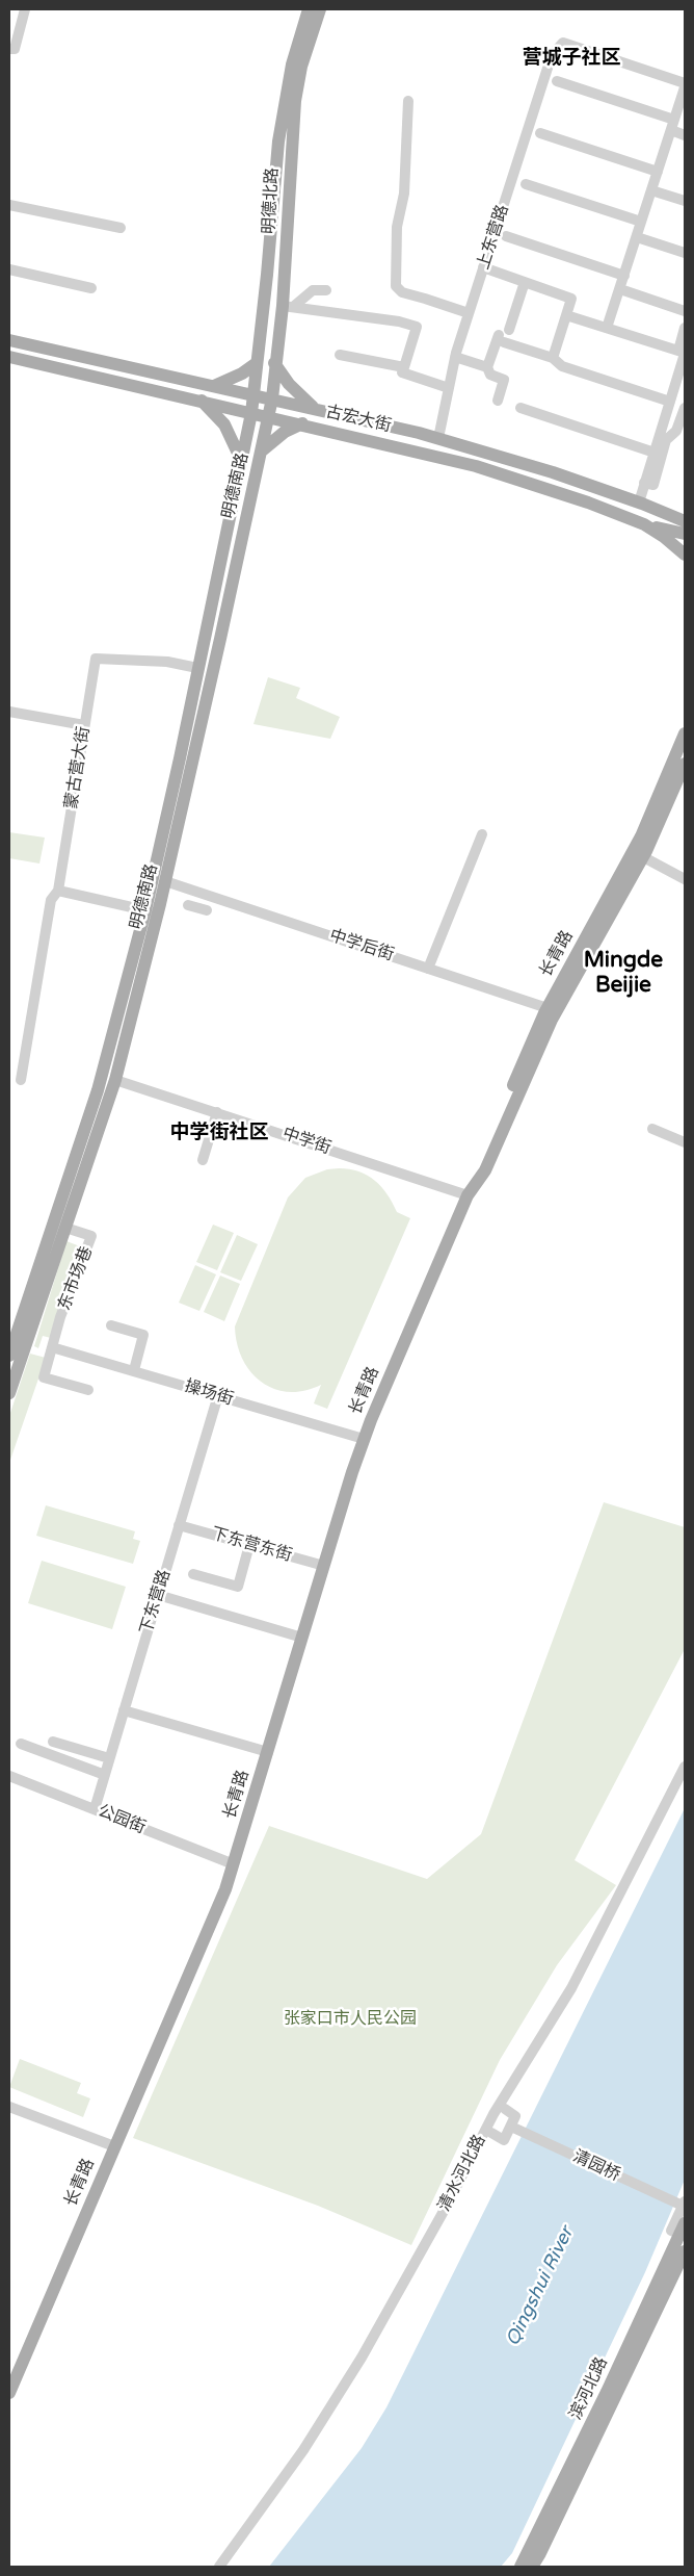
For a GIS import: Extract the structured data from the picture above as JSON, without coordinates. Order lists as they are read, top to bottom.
{
  "streets": {
    "main road": [
      "明德北路",
      "古宏大街",
      "明德南路",
      "长青路",
      "滨河北路"
    ],
    "street": [
      "上东营路",
      "蒙古营大街",
      "中学后街",
      "中学街",
      "东市场巷",
      "操场街",
      "下东营东街",
      "下东营路",
      "公园街",
      "清园桥",
      "清水河北路"
    ]
  },
  "crossings": [
    ["明德北路", "古宏大街"],
    ["明德北路", "明德南路"],
    ["上东营路", "古宏大街"],
    ["古宏大街", "明德南路"],
    ["明德南路", "蒙古营大街"],
    ["明德南路", "中学后街"],
    ["明德南路", "中学街"],
    ["明德南路", "东市场巷"],
    ["中学后街", "长青路"],
    ["长青路", "中学街"],
    ["长青路", "操场街"],
    ["长青路", "下东营东街"],
    ["长青路", "公园街"],
    ["东市场巷", "操场街"],
    ["操场街", "下东营路"],
    ["下东营东街", "下东营路"],
    ["下东营路", "公园街"]
  ],
  "districts": ["营城子社区", "Mingde Beijie", "中学街社区"],
  "water": ["Qingshui River"],
  "parks": ["张家口市人民公园"]
}
